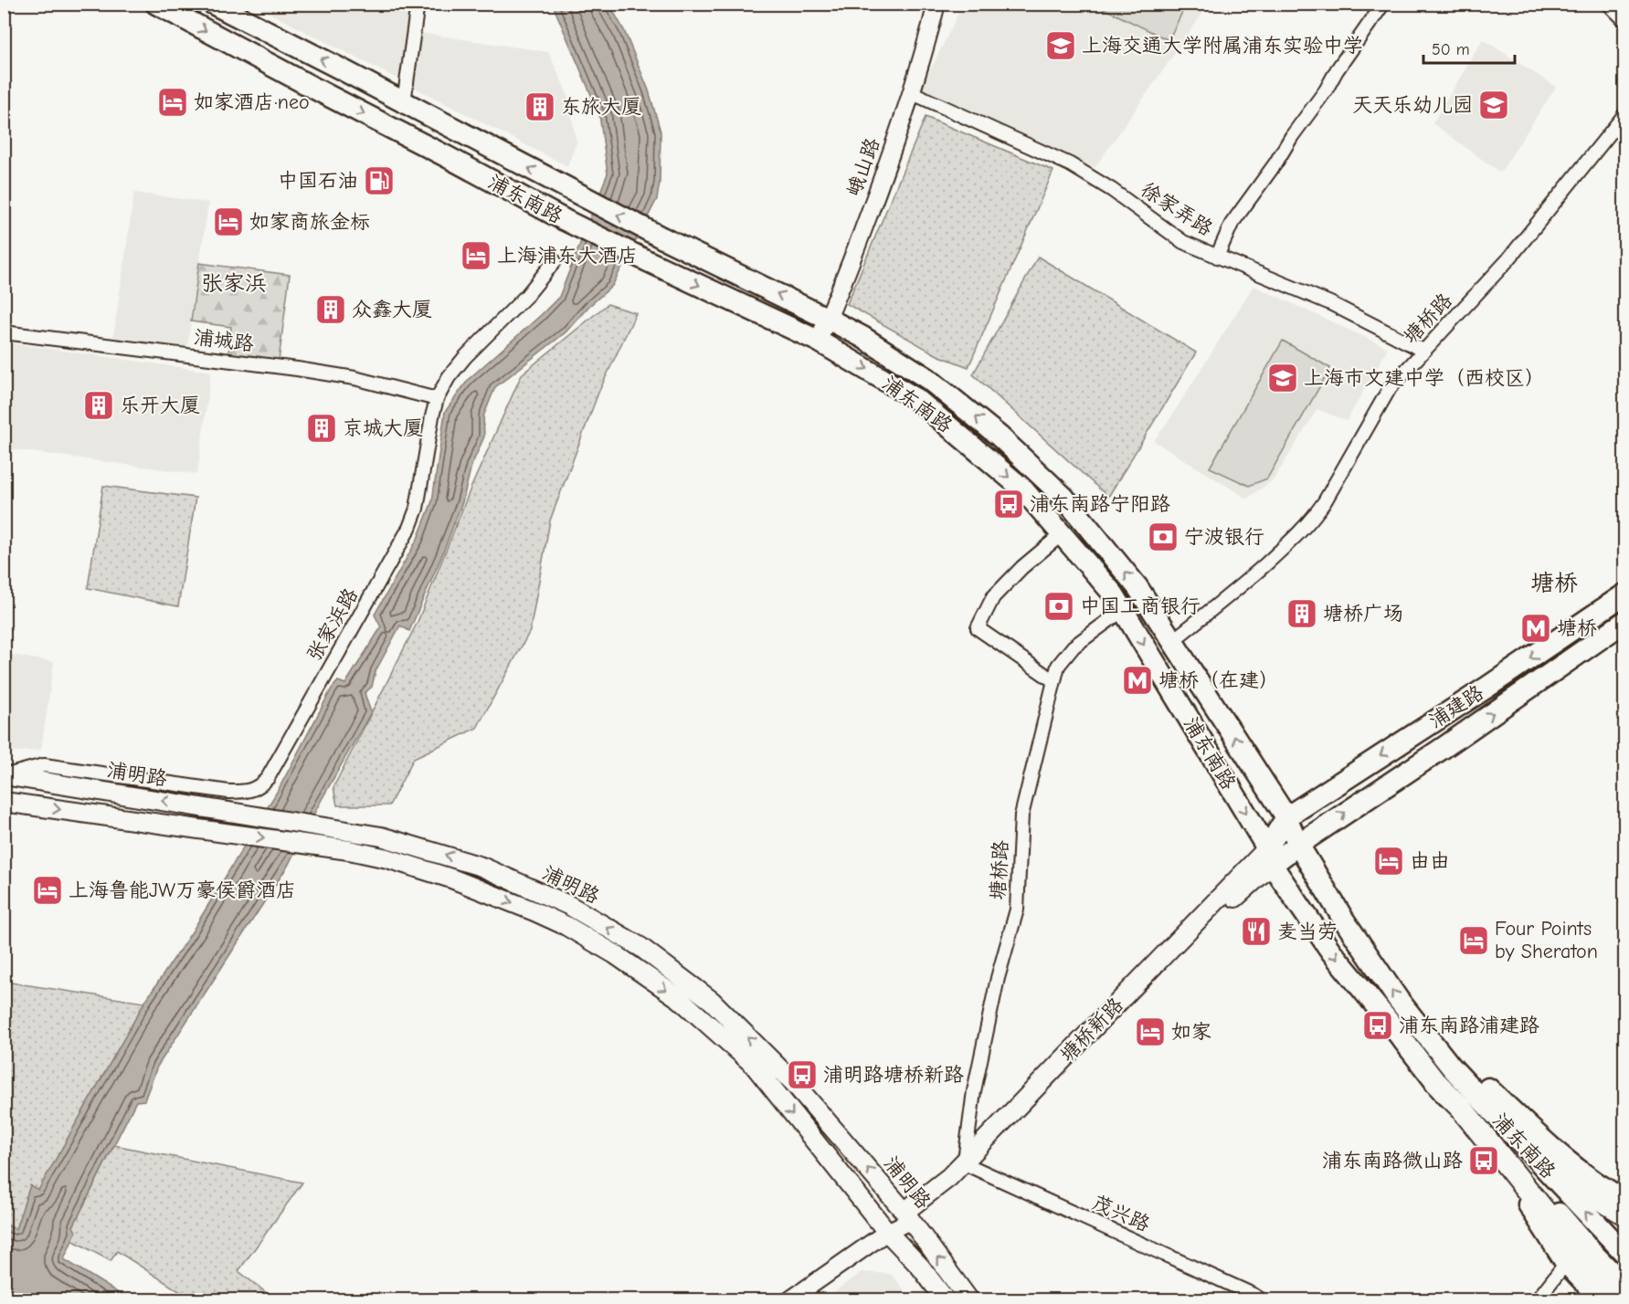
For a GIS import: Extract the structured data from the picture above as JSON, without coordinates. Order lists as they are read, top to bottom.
{
  "streets": {
    "main road": [
      "浦东南路",
      "浦建路",
      "浦明路",
      "塘桥新路"
    ],
    "street": [
      "峨山路",
      "徐家弄路",
      "塘桥路",
      "浦城路",
      "张家浜路",
      "茂兴路"
    ]
  },
  "crossings": [
    ["峨山路", "浦东南路"],
    ["峨山路", "徐家弄路"],
    ["浦东南路", "塘桥路"],
    ["浦东南路", "浦建路"],
    ["浦东南路", "塘桥新路"],
    ["徐家弄路", "塘桥路"],
    ["塘桥路", "塘桥新路"],
    ["塘桥路", "茂兴路"],
    ["浦城路", "张家浜路"],
    ["张家浜路", "浦明路"],
    ["浦建路", "塘桥新路"],
    ["浦明路", "塘桥新路"],
    ["塘桥新路", "茂兴路"]
  ],
  "districts": ["张家浜", "塘桥"],
  "places": {
    "school or university": ["上海交通大学附属浦东实验中学", "天天乐幼儿园", "上海市文建中学（西校区）"],
    "hotel": [
      "如家酒店·neo",
      "如家商旅金标",
      "上海浦东大酒店",
      "由由",
      "上海鲁能JW万豪侯爵酒店",
      "Four Points by Sheraton",
      "如家"
    ],
    "building": [
      "东旅大厦",
      "众鑫大厦",
      "乐开大厦",
      "京城大厦",
      "塘桥广场"
    ],
    "fuel station": ["中国石油"],
    "bus stop": [
      "浦东南路宁阳路",
      "浦东南路浦建路",
      "浦明路塘桥新路",
      "浦东南路微山路"
    ],
    "bank": ["宁波银行", "中国工商银行"],
    "metro station": ["塘桥", "塘桥（在建）"],
    "restaurant": ["麦当劳"]
  },
  "scale_bar": "50 m"
}
